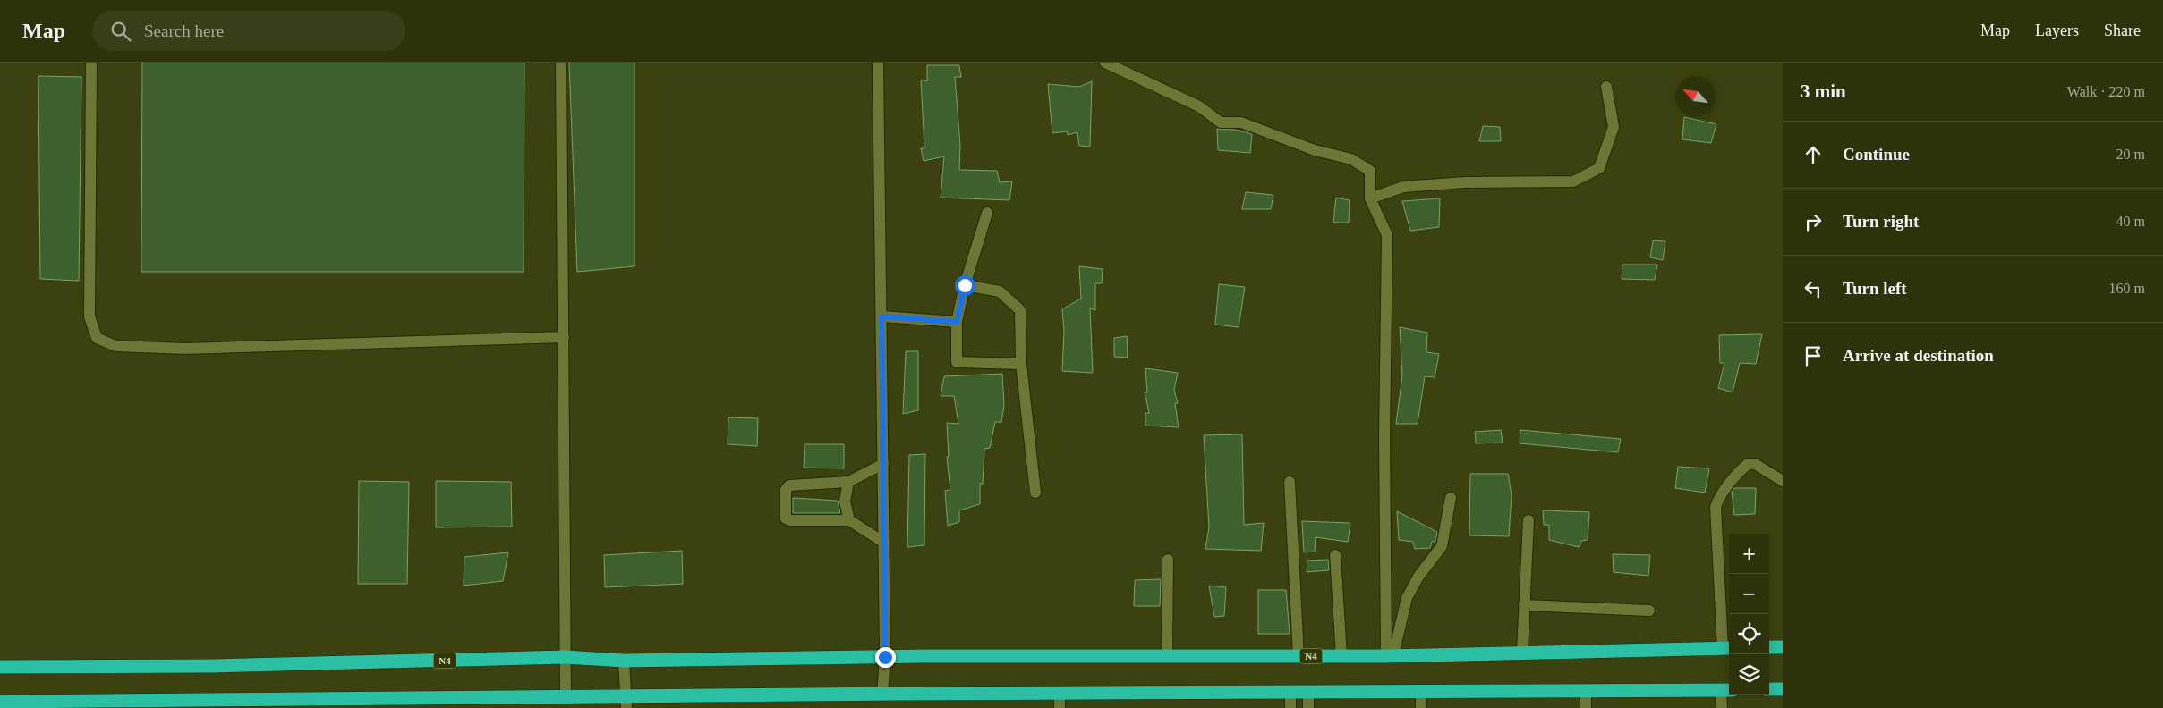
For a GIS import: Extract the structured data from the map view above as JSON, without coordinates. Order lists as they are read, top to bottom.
{
  "streets": {
    "highway": ["N4"]
  },
  "north": "top left",
  "page": {
    "header": "Map",
    "search": "Search here",
    "nav": ["Map", "Layers", "Share"],
    "heading": ["3 min", "Walk · 220 m"],
    "list": [
      ["Continue", "20 m"],
      ["Turn right", "40 m"],
      ["Turn left", "160 m"],
      "Arrive at destination"
    ],
    "map_buttons": ["+", "−"]
  }
}
